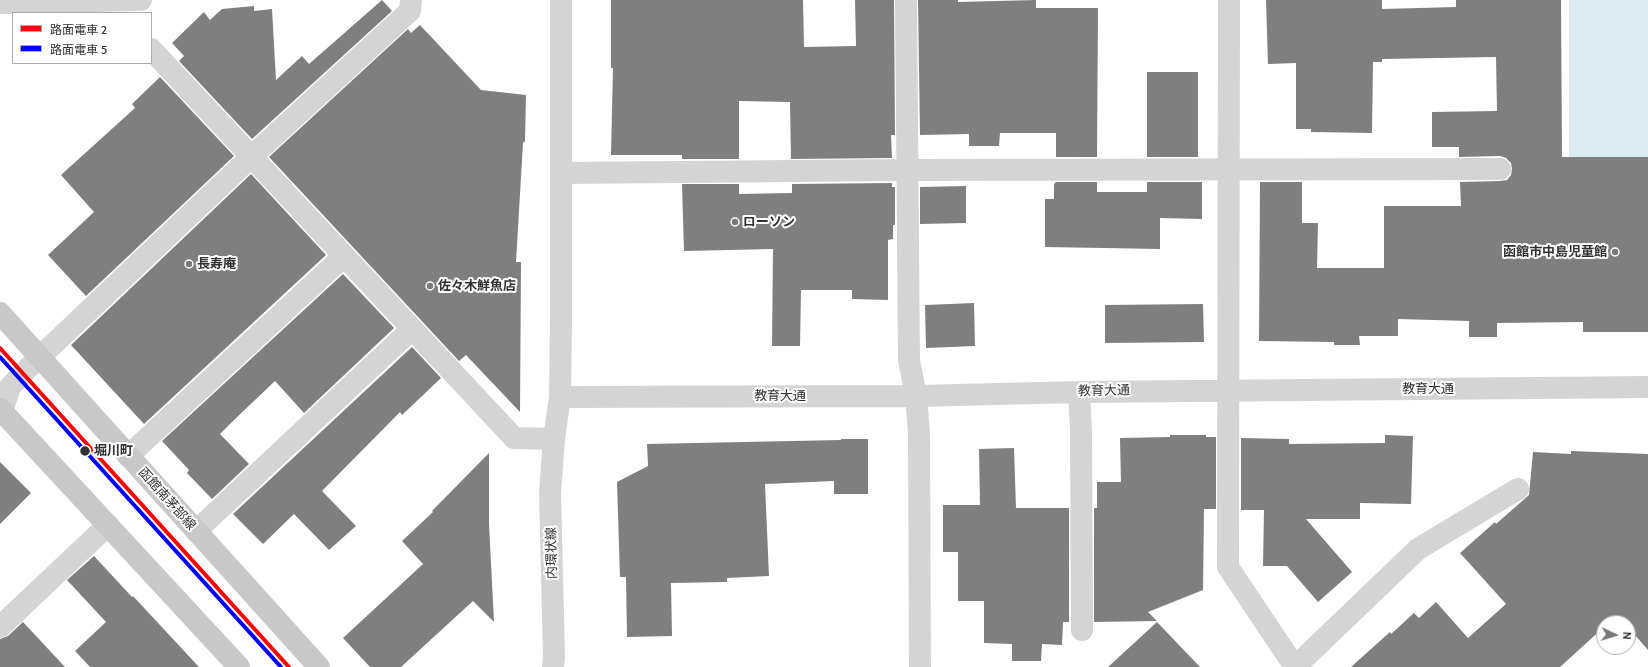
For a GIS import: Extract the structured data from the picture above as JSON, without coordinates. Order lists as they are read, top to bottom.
{
  "streets": {
    "main road": ["函館南茅部線"],
    "street": ["教育大通", "内環状線"]
  },
  "crossings": [
    ["教育大通", "内環状線"]
  ],
  "places": [
    "ローソン",
    "函館市中島児童館",
    "長寿庵",
    "佐々木鮮魚店",
    "堀川町"
  ],
  "lines": ["tram line 2", "tram line 5"],
  "legend": ["路面電車 2", "路面電車 5"],
  "north": "right"
}
